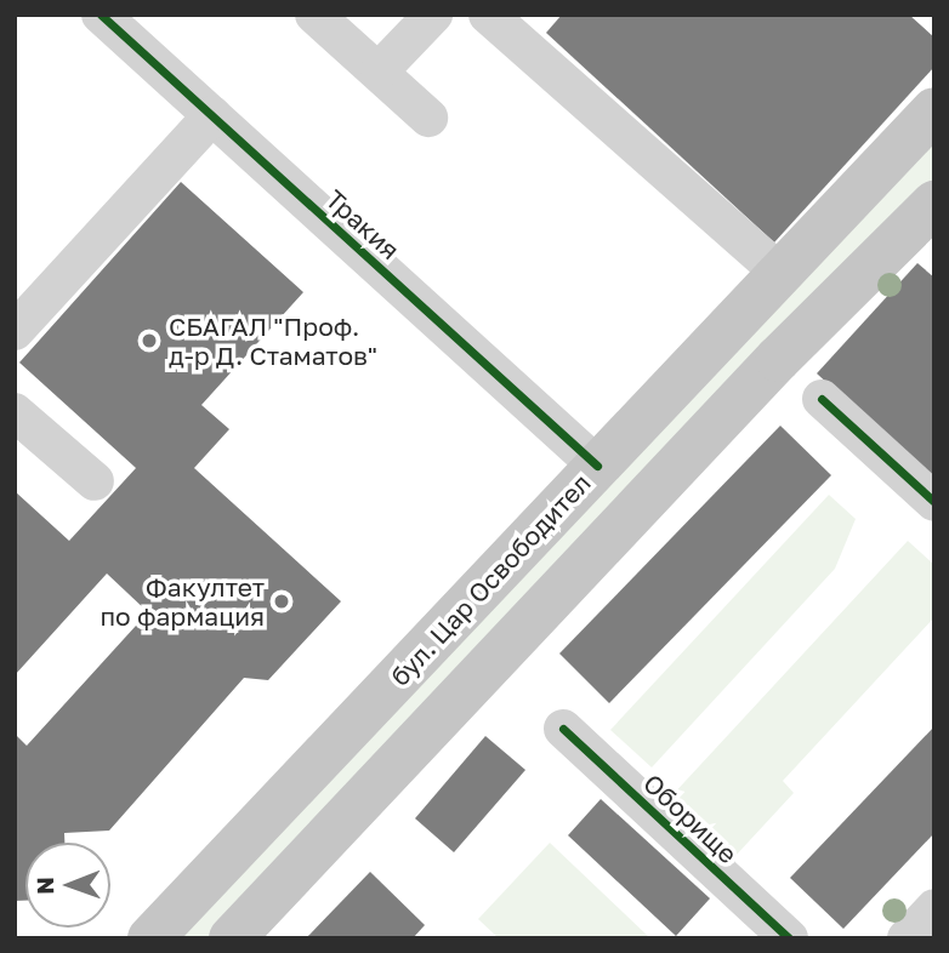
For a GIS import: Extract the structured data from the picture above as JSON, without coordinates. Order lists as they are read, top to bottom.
{
  "streets": {
    "main road": ["бул. Цар Освободител"],
    "street": ["Тракия", "Оборище"]
  },
  "crossings": [
    ["Тракия", "бул. Цар Освободител"]
  ],
  "places": ["СБАГАЛ \"Проф. д-р Д. Стаматов\"", "Факултет по фармация"],
  "north": "left"
}
